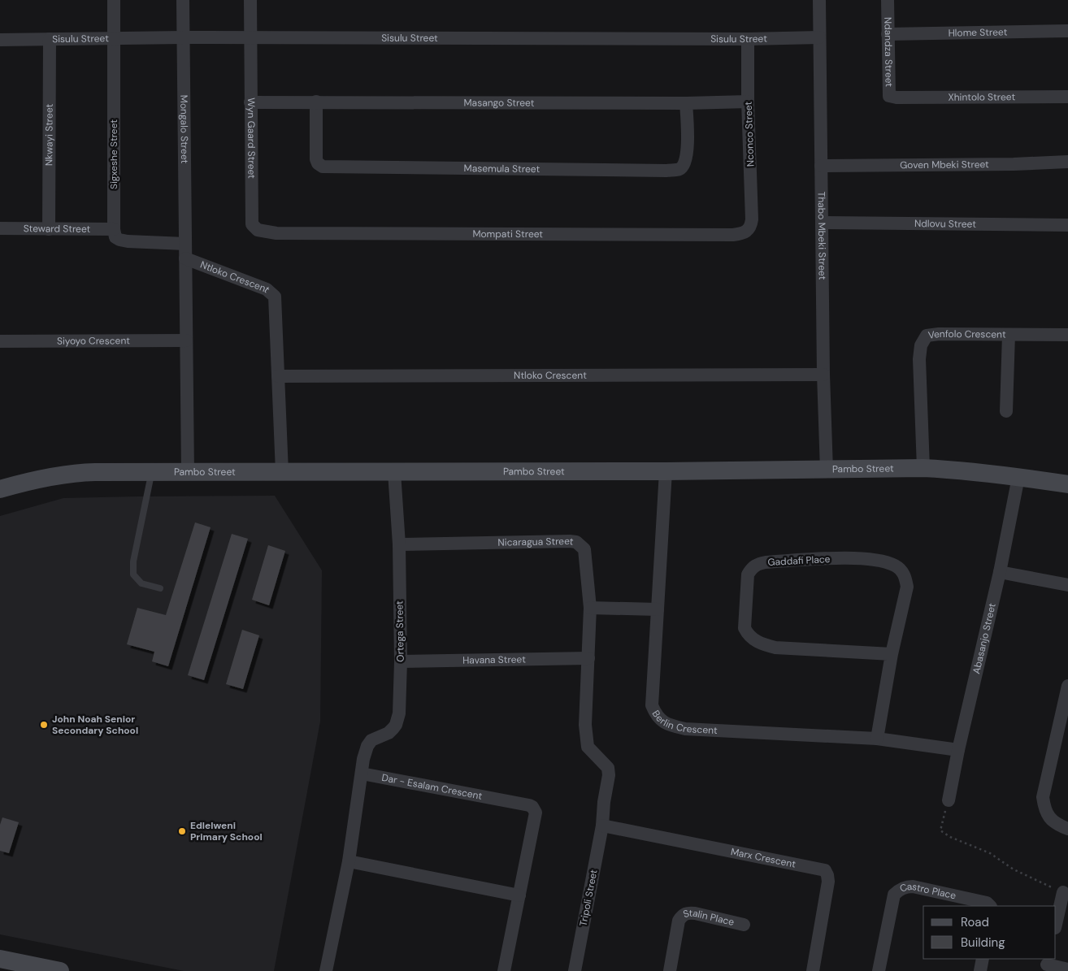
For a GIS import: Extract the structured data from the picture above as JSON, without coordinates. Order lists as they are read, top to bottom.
{
  "streets": {
    "street": [
      "Hlome Street",
      "Sisulu Street",
      "Ndandza Street",
      "Xhintolo Street",
      "Masango Street",
      "Mongalo Street",
      "Nkwayi Street",
      "Nconco Street",
      "Wyn Gaard Street",
      "Sigxeshe Street",
      "Goven Mbeki Street",
      "Masemula Street",
      "Ndlovu Street",
      "Steward Street",
      "Mompati Street",
      "Thabo Mbeki Street",
      "Ntloko Crescent",
      "Venfolo Crescent",
      "Siyoyo Crescent",
      "Pambo Street",
      "Nicaragua Street",
      "Gaddafi Place",
      "Ortega Street",
      "Abasanjo Street",
      "Havana Street",
      "Berlin Crescent",
      "Dar - Esalam Crescent",
      "Marx Crescent",
      "Castro Place",
      "Tripoli Street",
      "Stalin Place"
    ]
  },
  "crossings": [
    ["Hlome Street", "Ndandza Street"],
    ["Sisulu Street", "Mongalo Street"],
    ["Sisulu Street", "Nkwayi Street"],
    ["Sisulu Street", "Nconco Street"],
    ["Sisulu Street", "Wyn Gaard Street"],
    ["Sisulu Street", "Sigxeshe Street"],
    ["Sisulu Street", "Thabo Mbeki Street"],
    ["Ndandza Street", "Xhintolo Street"],
    ["Masango Street", "Nconco Street"],
    ["Masango Street", "Wyn Gaard Street"],
    ["Masango Street", "Masemula Street"],
    ["Mongalo Street", "Ntloko Crescent"],
    ["Nkwayi Street", "Steward Street"],
    ["Nconco Street", "Mompati Street"],
    ["Wyn Gaard Street", "Mompati Street"],
    ["Sigxeshe Street", "Steward Street"],
    ["Goven Mbeki Street", "Thabo Mbeki Street"],
    ["Ndlovu Street", "Thabo Mbeki Street"],
    ["Thabo Mbeki Street", "Ntloko Crescent"],
    ["Thabo Mbeki Street", "Pambo Street"],
    ["Ntloko Crescent", "Pambo Street"],
    ["Venfolo Crescent", "Pambo Street"],
    ["Pambo Street", "Ortega Street"],
    ["Pambo Street", "Abasanjo Street"],
    ["Pambo Street", "Berlin Crescent"],
    ["Nicaragua Street", "Ortega Street"],
    ["Nicaragua Street", "Havana Street"],
    ["Nicaragua Street", "Tripoli Street"],
    ["Gaddafi Place", "Berlin Crescent"],
    ["Ortega Street", "Havana Street"],
    ["Ortega Street", "Dar - Esalam Crescent"],
    ["Abasanjo Street", "Berlin Crescent"],
    ["Havana Street", "Tripoli Street"],
    ["Marx Crescent", "Tripoli Street"]
  ],
  "places": ["John Noah Senior Secondary School", "Edlelweni Primary School"],
  "legend": ["Road", "Building"]
}
